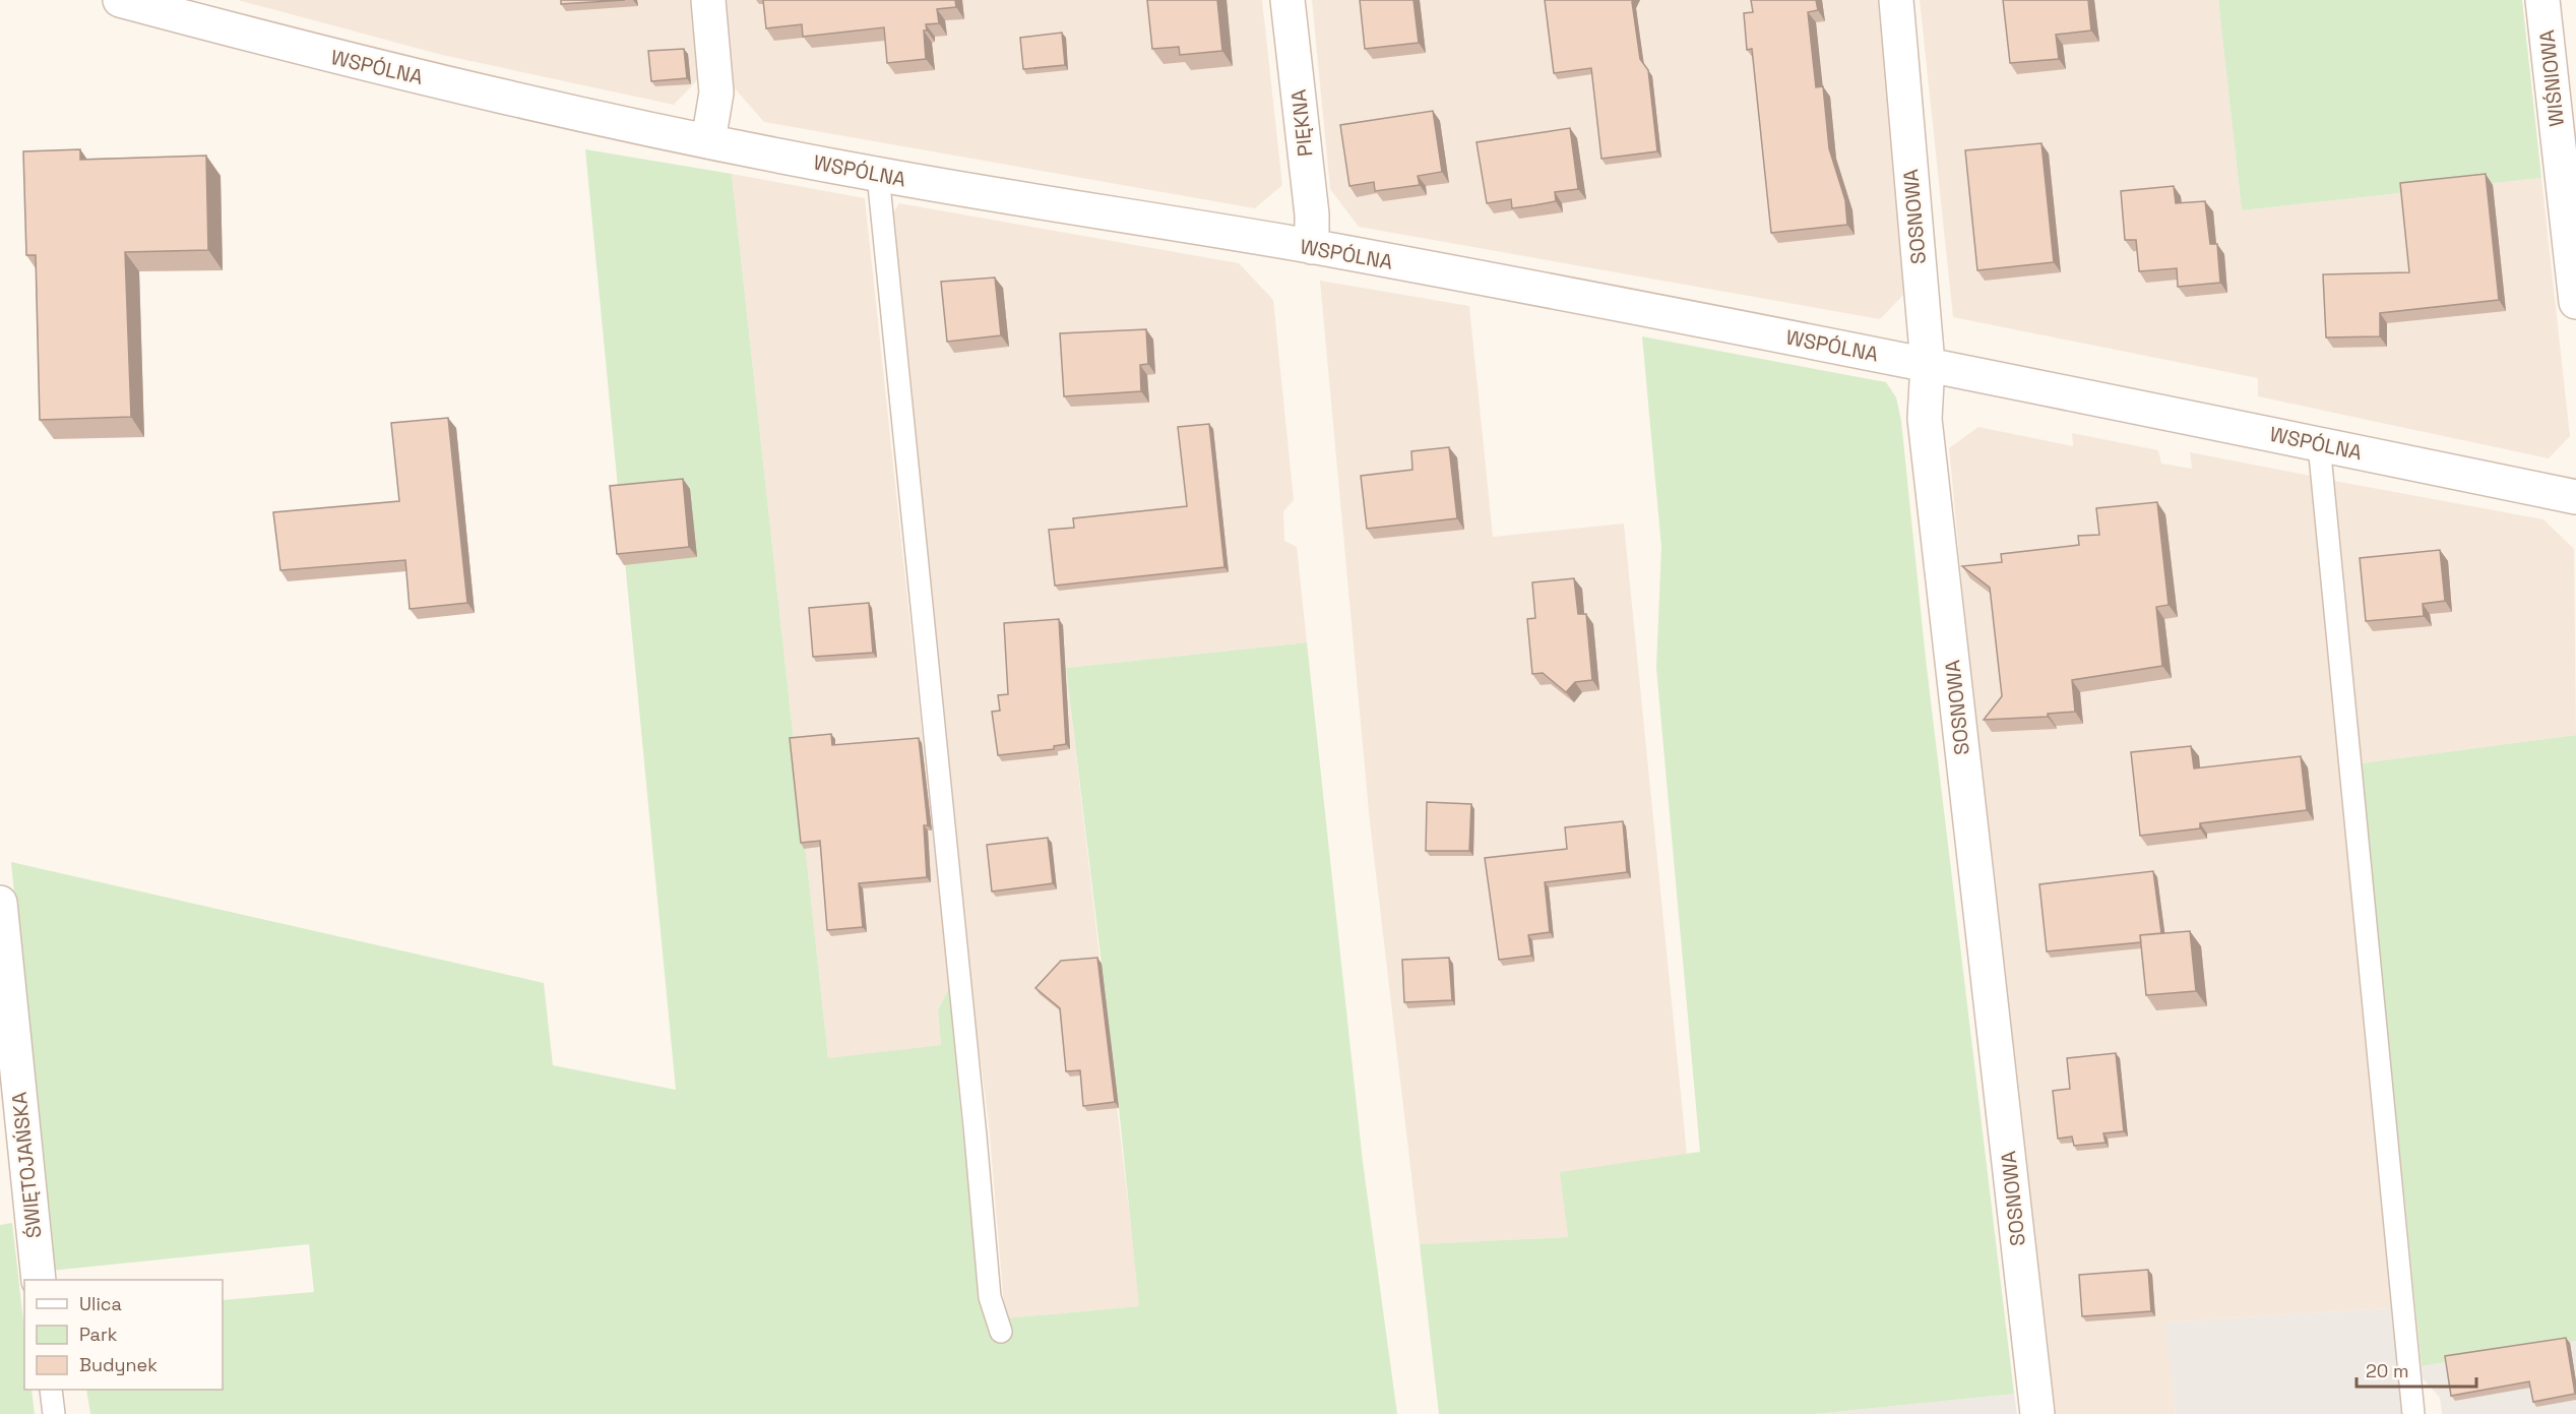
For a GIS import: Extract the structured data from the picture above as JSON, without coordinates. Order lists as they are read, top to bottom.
{
  "streets": {
    "street": [
      "WSPÓLNA",
      "WIŚNIOWA",
      "PIĘKNA",
      "SOSNOWA",
      "ŚWIĘTOJAŃSKA"
    ]
  },
  "crossings": [
    ["WSPÓLNA", "PIĘKNA"],
    ["WSPÓLNA", "SOSNOWA"]
  ],
  "legend": ["Ulica", "Park", "Budynek"],
  "scale_bar": "20 m"
}
